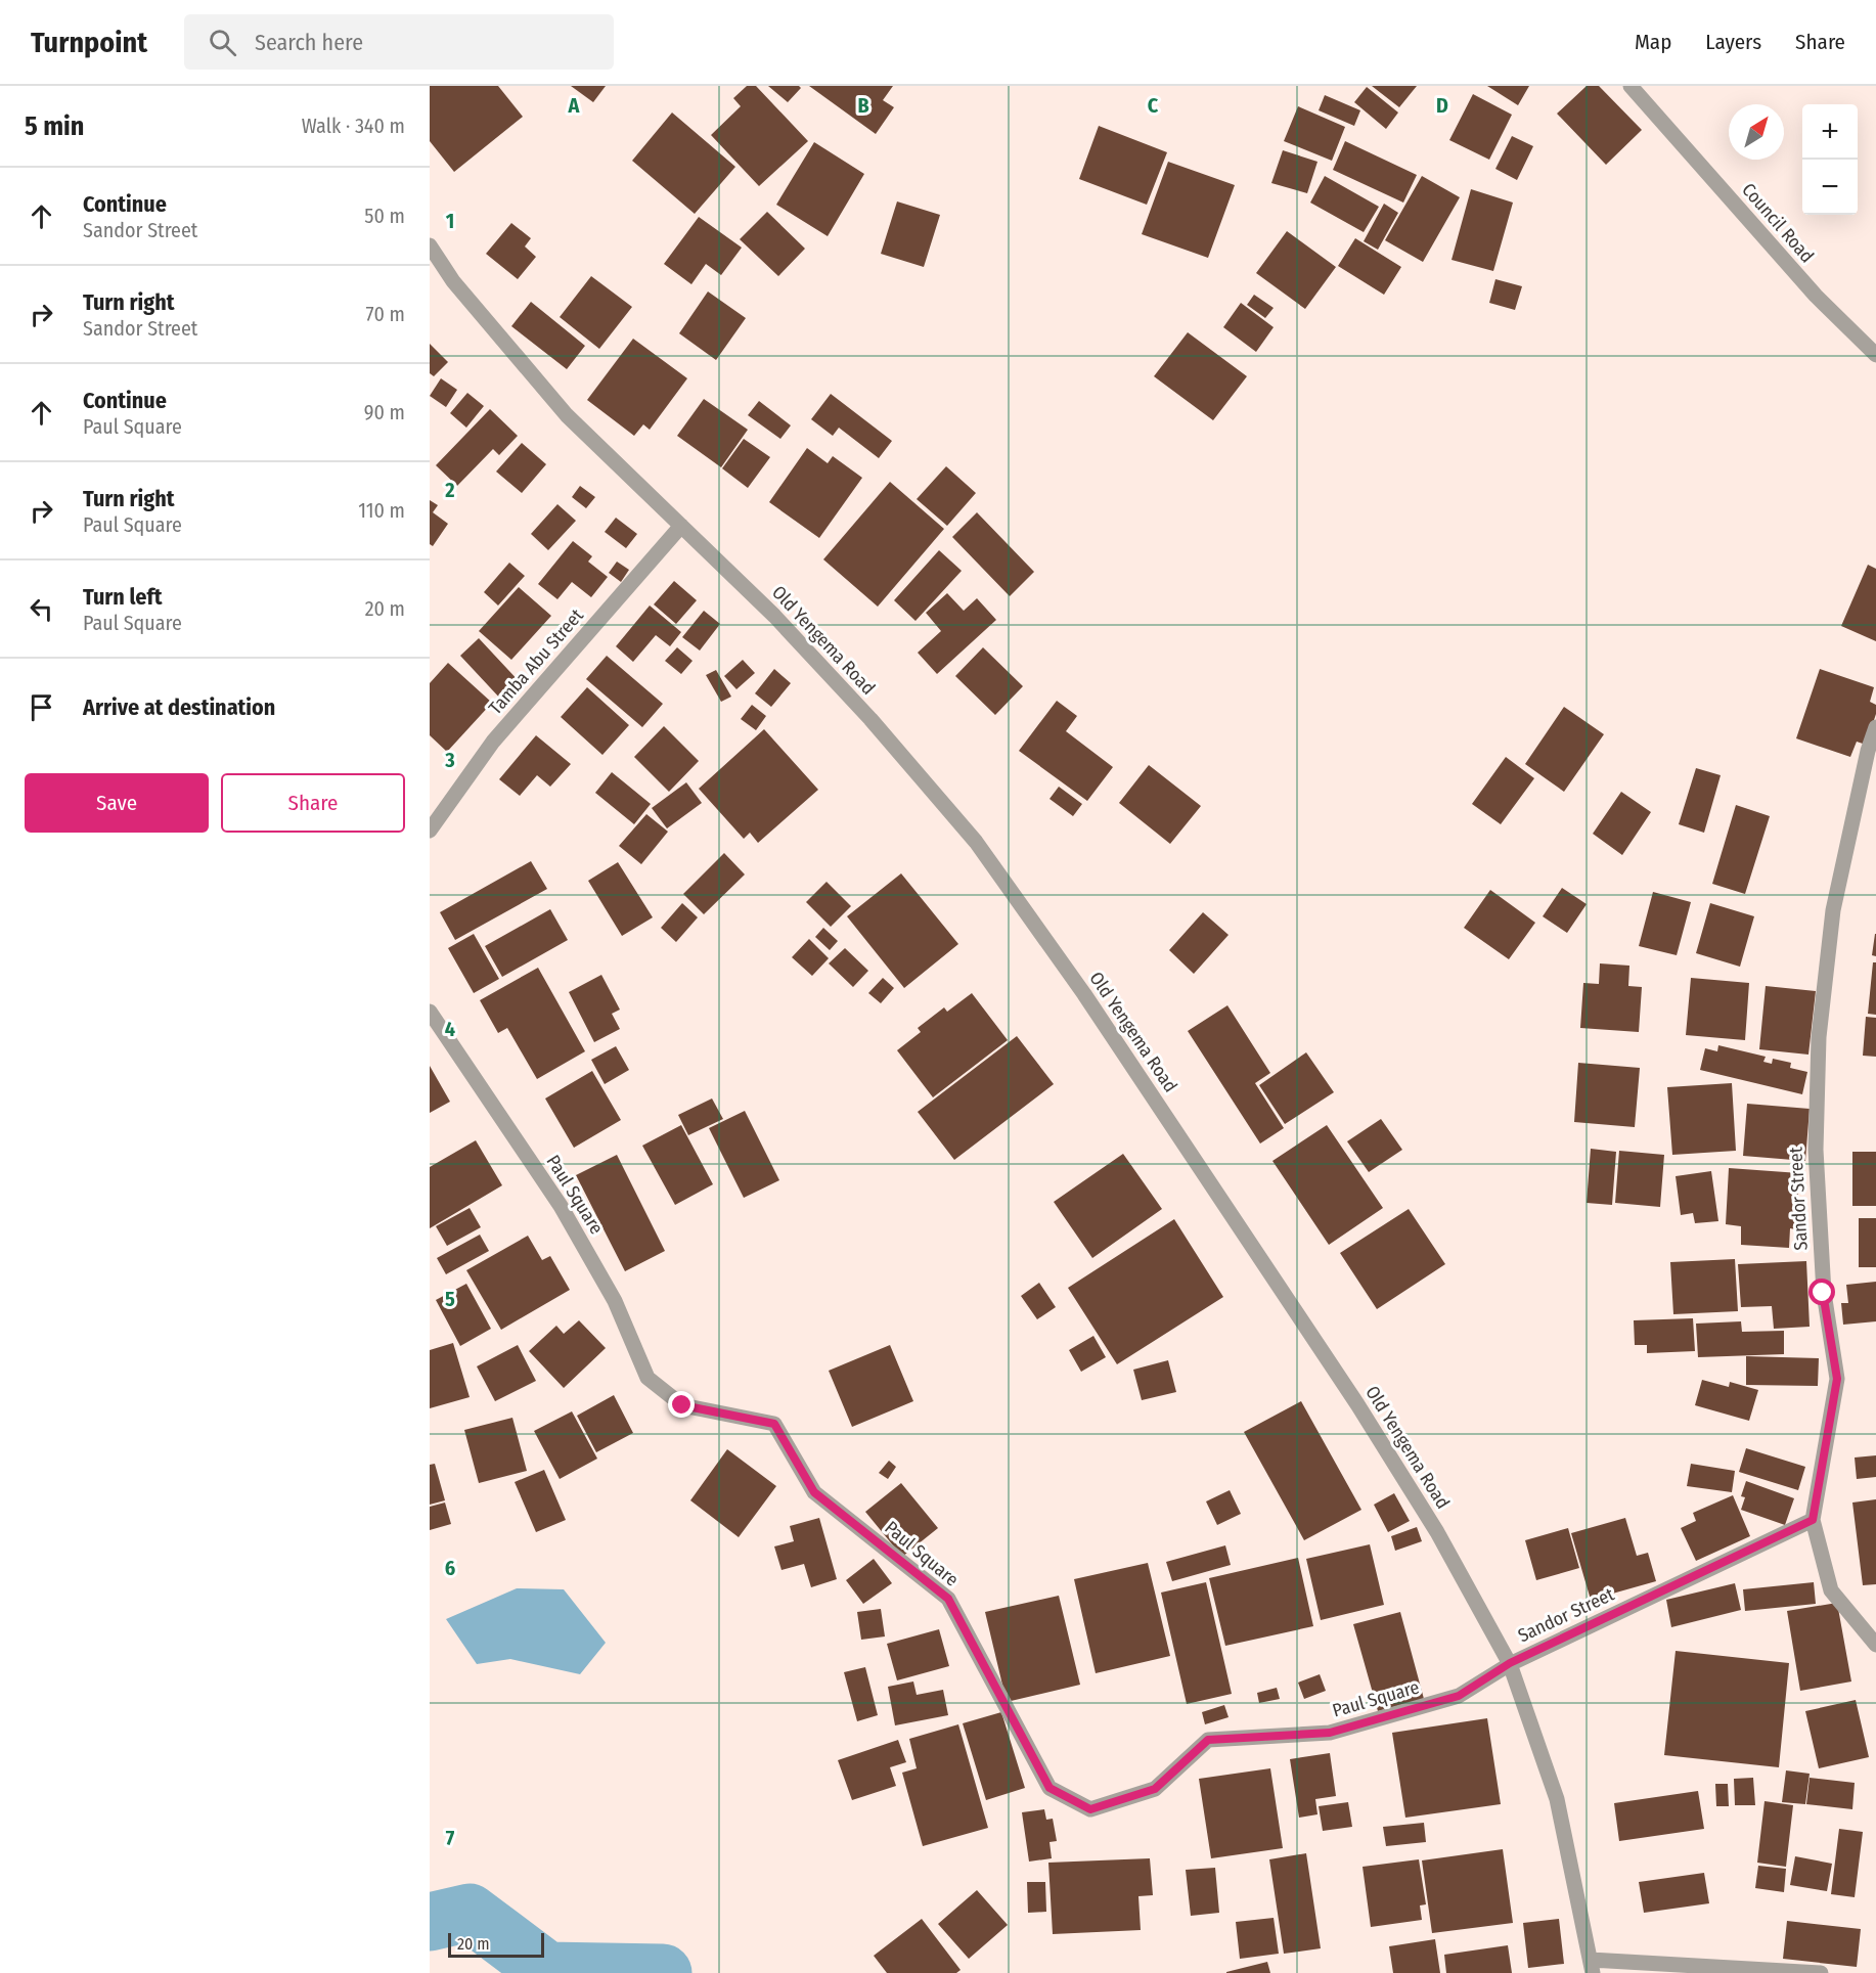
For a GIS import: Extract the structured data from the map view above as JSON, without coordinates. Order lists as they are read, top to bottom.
{
  "streets": {
    "street": [
      "Council Road",
      "Old Yengema Road",
      "Tamba Abu Street",
      "Paul Square",
      "Sandor Street"
    ]
  },
  "crossings": [
    ["Old Yengema Road", "Tamba Abu Street"],
    ["Old Yengema Road", "Paul Square"],
    ["Old Yengema Road", "Sandor Street"],
    ["Paul Square", "Sandor Street"]
  ],
  "scale_bar": "20 m",
  "north": "top right",
  "page": {
    "header": "Turnpoint",
    "search": "Search here",
    "nav": ["Map", "Layers", "Share"],
    "heading": ["5 min", "Walk · 340 m"],
    "map_buttons": ["+", "−"],
    "list": [
      ["Continue", "Sandor Street", "50 m"],
      ["Turn right", "Sandor Street", "70 m"],
      ["Continue", "Paul Square", "90 m"],
      ["Turn right", "Paul Square", "110 m"],
      ["Turn left", "Paul Square", "20 m"],
      "Arrive at destination"
    ],
    "buttons": ["Save", "Share"],
    "scale": "20 m"
  },
  "grid": {
    "columns": [
      "A",
      "B",
      "C",
      "D"
    ],
    "rows": [
      "1",
      "2",
      "3",
      "4",
      "5",
      "6",
      "7"
    ]
  }
}
